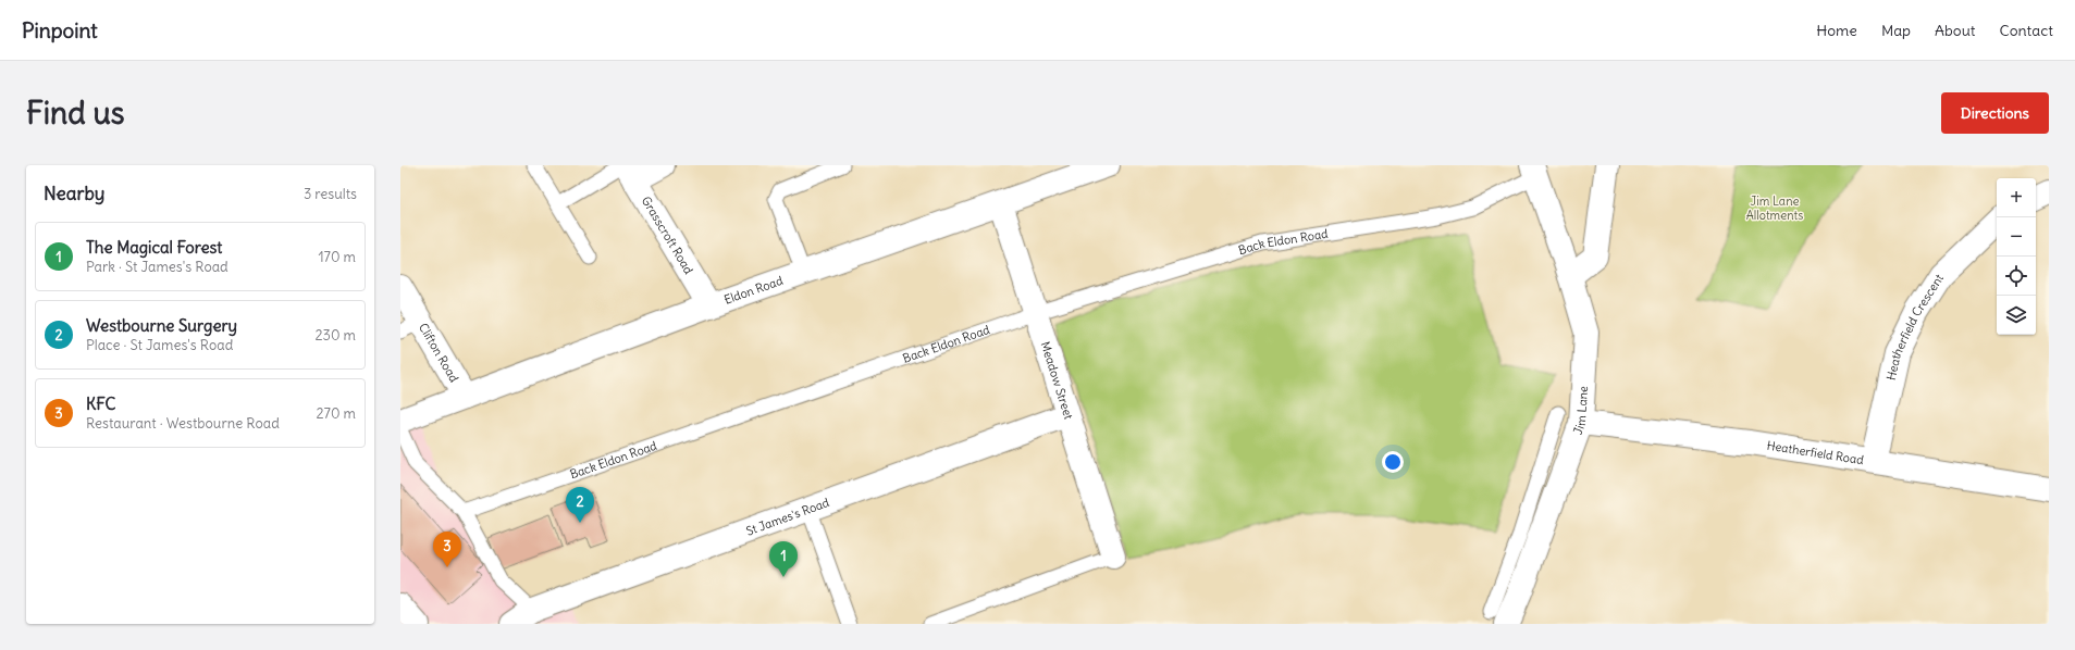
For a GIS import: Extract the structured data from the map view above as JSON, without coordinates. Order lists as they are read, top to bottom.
{
  "streets": {
    "main road": [
      "Grasscroft Road",
      "Eldon Road",
      "Heatherfield Crescent",
      "Clifton Road",
      "Meadow Street",
      "Jim Lane",
      "Heatherfield Road",
      "St James's Road"
    ],
    "lane": ["Back Eldon Road"]
  },
  "crossings": [
    ["Grasscroft Road", "Eldon Road"],
    ["Back Eldon Road", "Meadow Street"],
    ["Back Eldon Road", "Jim Lane"],
    ["Eldon Road", "Clifton Road"],
    ["Eldon Road", "Meadow Street"],
    ["Heatherfield Crescent", "Heatherfield Road"],
    ["Meadow Street", "St James's Road"],
    ["Jim Lane", "Heatherfield Road"]
  ],
  "parks": ["Jim Lane Allotments"],
  "page": {
    "header": "Pinpoint",
    "nav": [
      "Home",
      "Map",
      "About",
      "Contact"
    ],
    "buttons": "Directions",
    "title": "Find us",
    "heading": ["Nearby", "3 results"],
    "map_buttons": ["+", "−"],
    "list": [
      {
        "mark": "1",
        "name": "The Magical Forest",
        "note": "Park · St James's Road",
        "value": "170 m"
      },
      {
        "mark": "2",
        "name": "Westbourne Surgery",
        "note": "Place · St James's Road",
        "value": "230 m"
      },
      {
        "mark": "3",
        "name": "KFC",
        "note": "Restaurant · Westbourne Road",
        "value": "270 m"
      }
    ],
    "pins": ["2", "3", "1"]
  }
}
